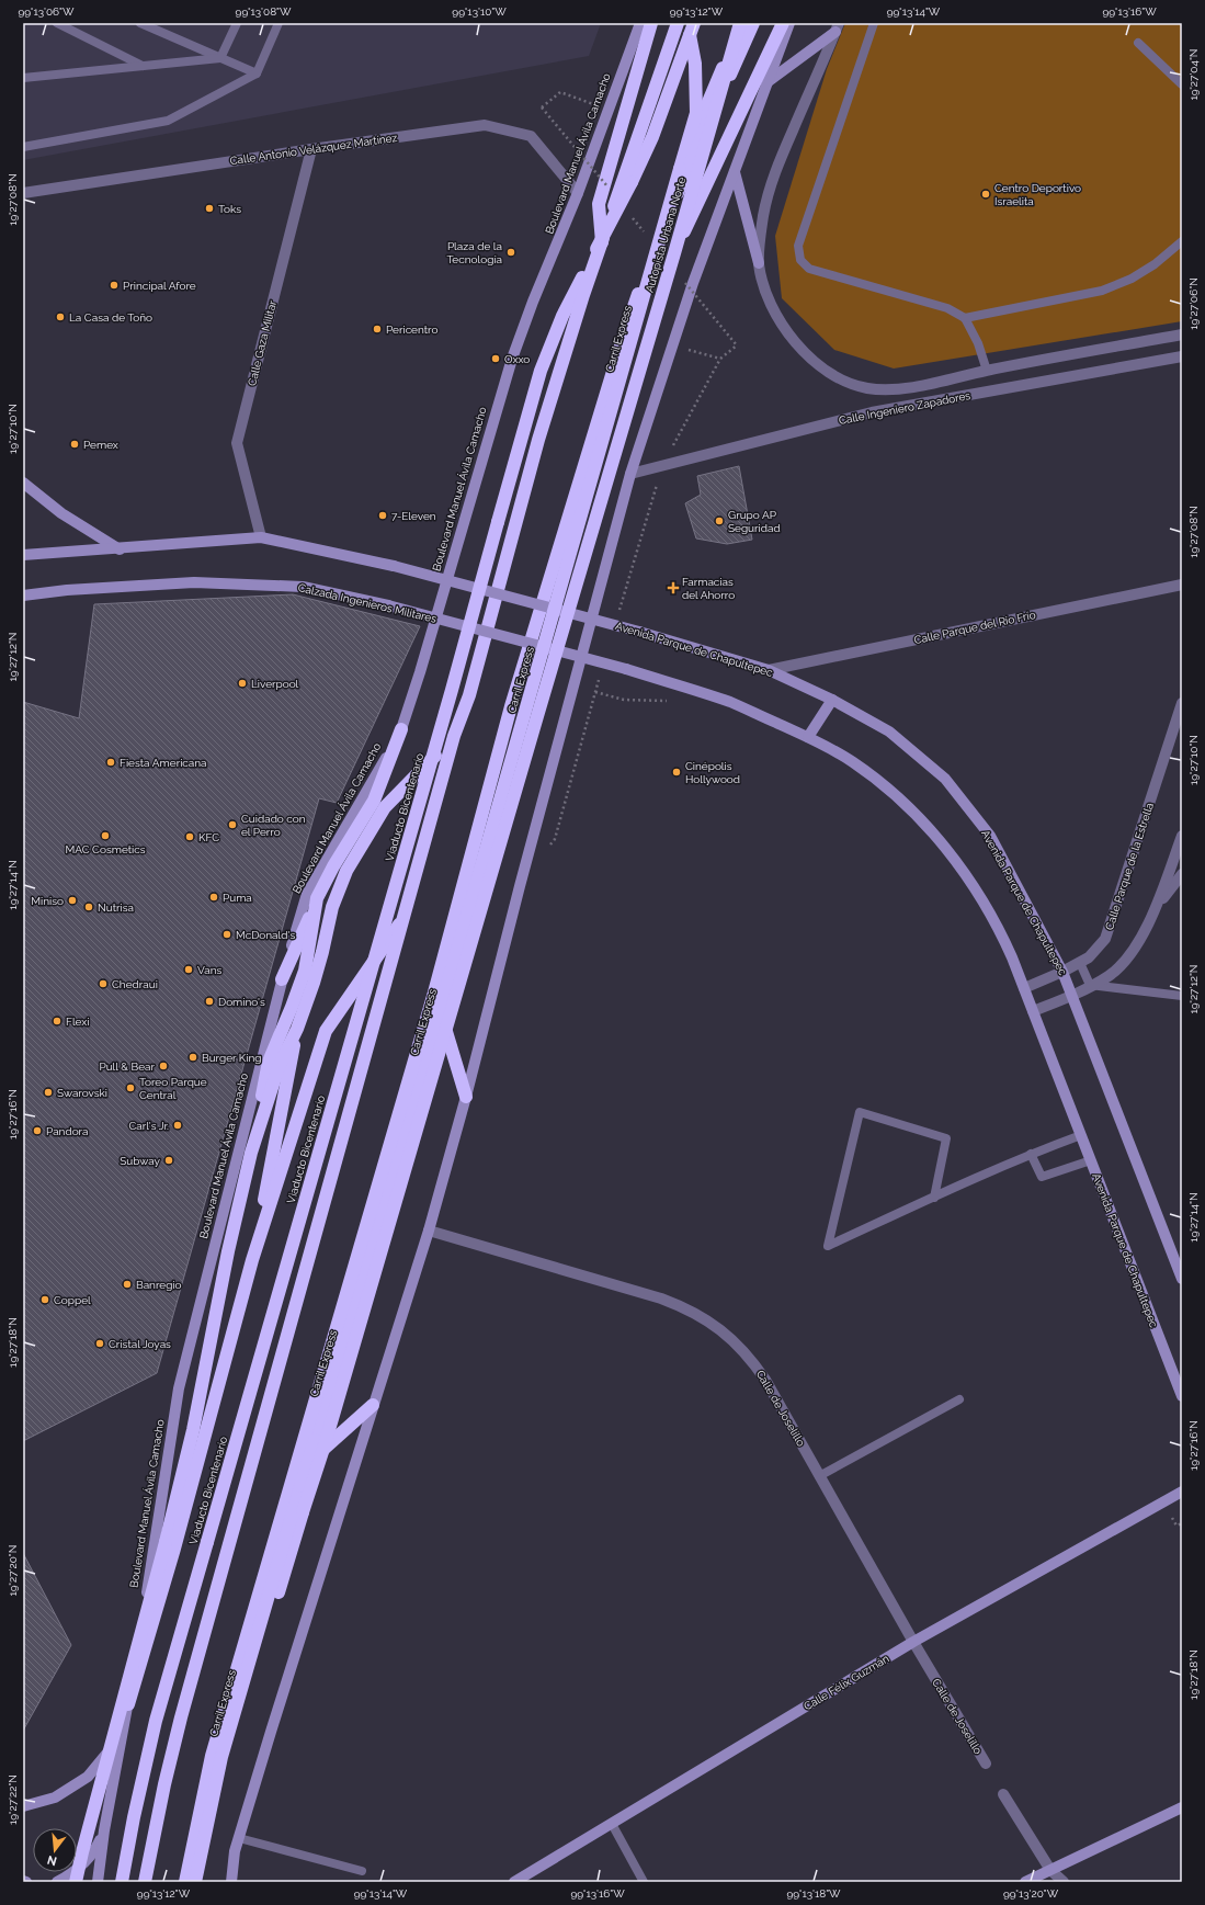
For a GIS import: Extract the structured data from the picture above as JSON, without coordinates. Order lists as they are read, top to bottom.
{
  "streets": {
    "highway": ["Autopista Urbana Norte", "Carril Express", "Viaducto Bicentenario"],
    "main road": [
      "Boulevard Manuel Ávila Camacho",
      "Calzada Ingenieros Militares",
      "Avenida Parque de Chapultepec",
      "Calle Félix Guzmán"
    ],
    "street": [
      "Calle Antonio Velázquez Martínez",
      "Calle Gaza Militar",
      "Calle Ingeniero Zapadores",
      "Calle Parque del Río Frío",
      "Calle Parque de la Estrella",
      "Calle de Joselillo"
    ]
  },
  "crossings": [
    ["Calle Antonio Velázquez Martínez", "Boulevard Manuel Ávila Camacho"],
    ["Calle Antonio Velázquez Martínez", "Calle Gaza Militar"],
    ["Autopista Urbana Norte", "Carril Express"],
    ["Carril Express", "Viaducto Bicentenario"],
    ["Calle Gaza Militar", "Avenida Parque de Chapultepec"],
    ["Calzada Ingenieros Militares", "Avenida Parque de Chapultepec"],
    ["Calle Parque del Río Frío", "Avenida Parque de Chapultepec"],
    ["Avenida Parque de Chapultepec", "Calle Parque de la Estrella"],
    ["Calle de Joselillo", "Calle Félix Guzmán"]
  ],
  "places": {
    "other": [
      "Centro Deportivo Israelita",
      "Toks",
      "Plaza de la Tecnología",
      "Principal Afore",
      "La Casa de Toño",
      "Pericentro",
      "Oxxo",
      "Pemex",
      "7-Eleven",
      "Grupo AP Seguridad",
      "Liverpool",
      "Fiesta Americana",
      "Cinépolis Hollywood",
      "Cuidado con el Perro",
      "MAC Cosmetics",
      "KFC",
      "Puma",
      "Miniso",
      "Nutrisa",
      "McDonald's",
      "Vans",
      "Chedraui",
      "Domino's",
      "Flexi",
      "Burger King",
      "Pull & Bear",
      "Toreo Parque Central",
      "Swarovski",
      "Carl's Jr.",
      "Pandora",
      "Subway",
      "Banregio",
      "Coppel",
      "Cristal Joyas"
    ],
    "health": ["Farmacias del Ahorro"]
  },
  "north": "bottom",
  "coordinates": [
    "99°13'06\"W",
    "99°13'08\"W",
    "99°13'10\"W",
    "99°13'12\"W",
    "99°13'14\"W",
    "99°13'16\"W",
    "19°27'04\"N",
    "19°27'08\"N",
    "19°27'06\"N",
    "19°27'10\"N",
    "19°27'12\"N",
    "19°27'14\"N",
    "19°27'16\"N",
    "19°27'18\"N",
    "19°27'20\"N",
    "19°27'22\"N",
    "99°13'18\"W",
    "99°13'20\"W"
  ]
}
